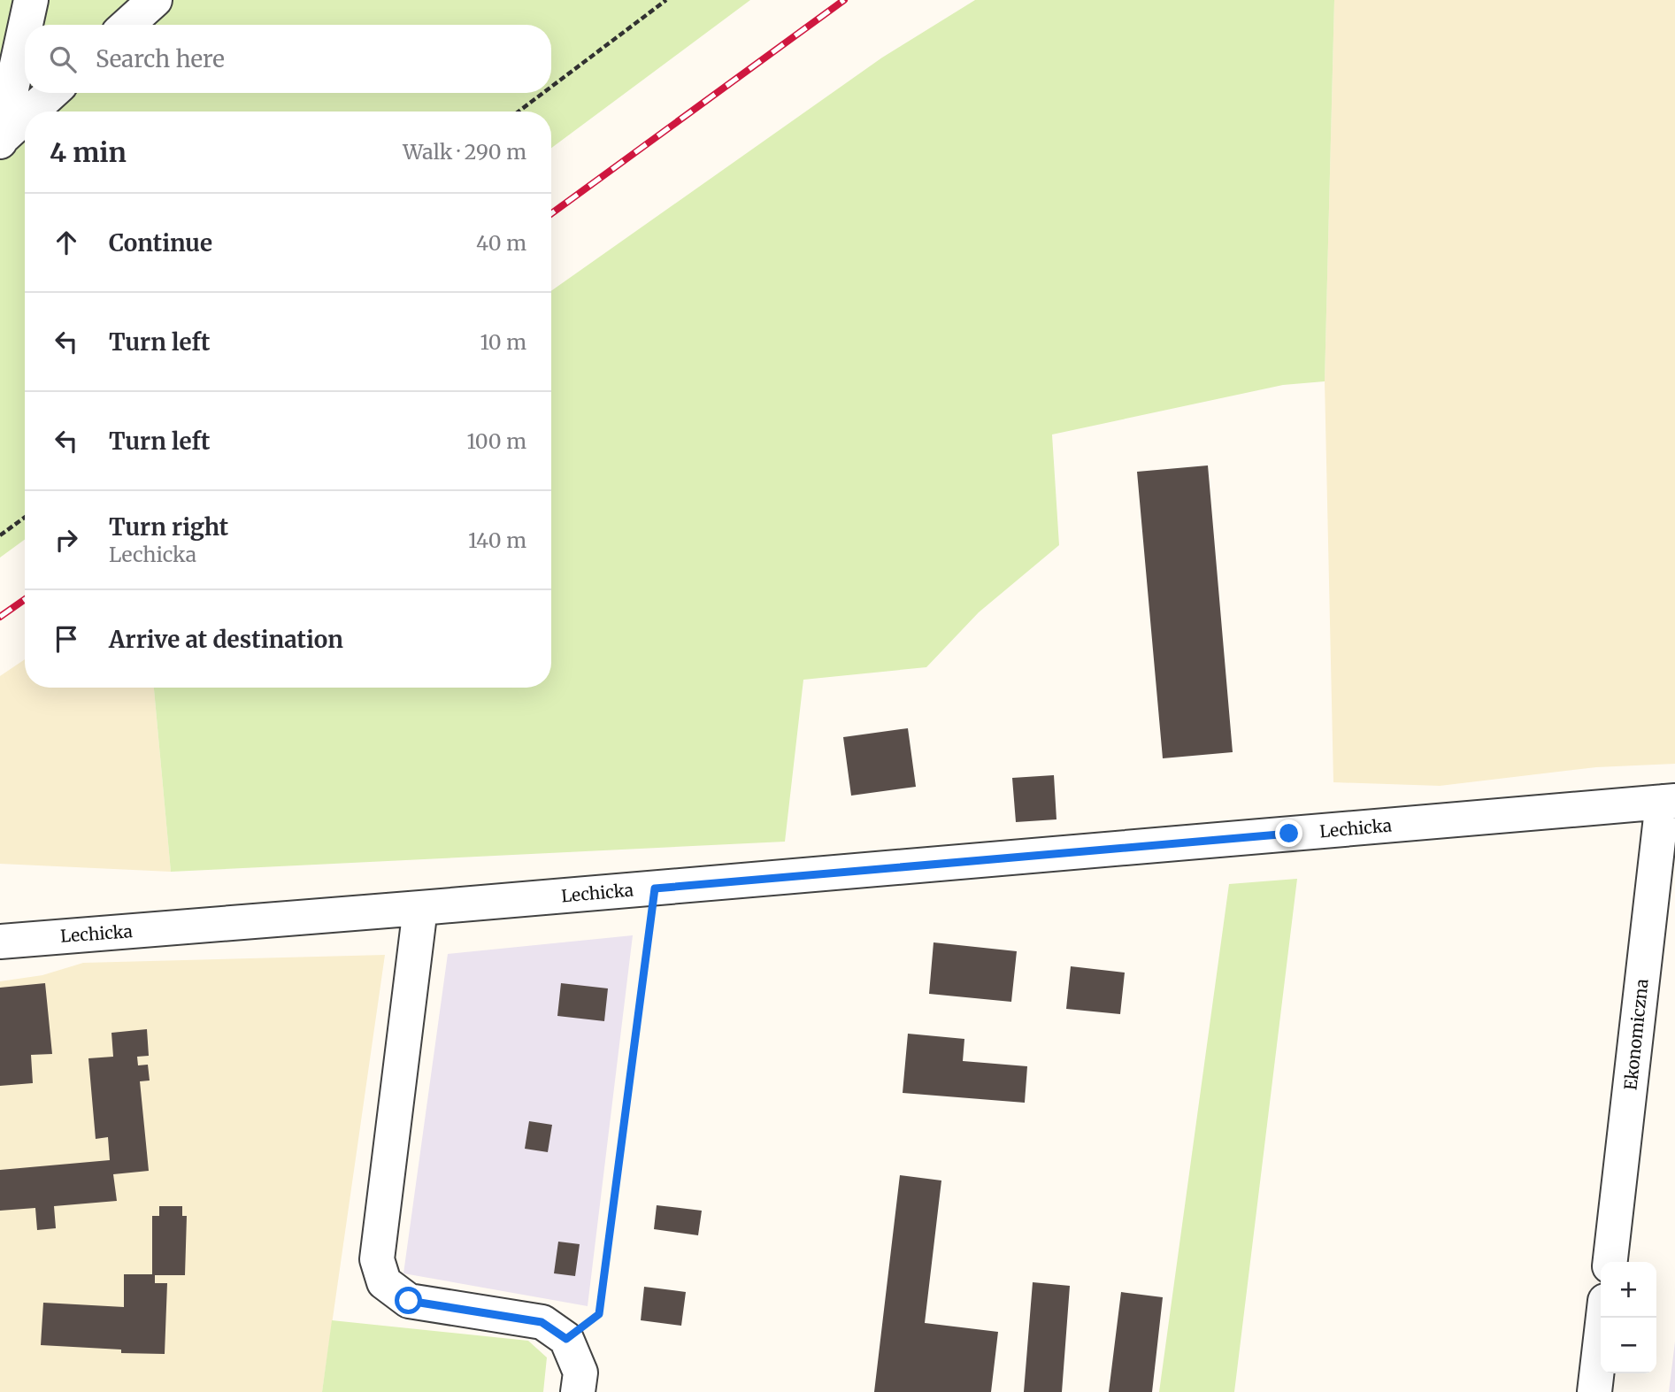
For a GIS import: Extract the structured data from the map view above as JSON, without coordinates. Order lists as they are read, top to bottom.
{
  "streets": {
    "street": ["Lechicka", "Ekonomiczna"]
  },
  "crossings": [
    ["Lechicka", "Ekonomiczna"]
  ],
  "page": {
    "search": "Search here",
    "heading": ["4 min", "Walk · 290 m"],
    "list": [
      ["Continue", "40 m"],
      ["Turn left", "10 m"],
      ["Turn left", "100 m"],
      ["Turn right", "Lechicka", "140 m"],
      "Arrive at destination"
    ],
    "map_buttons": ["+", "−"]
  }
}
